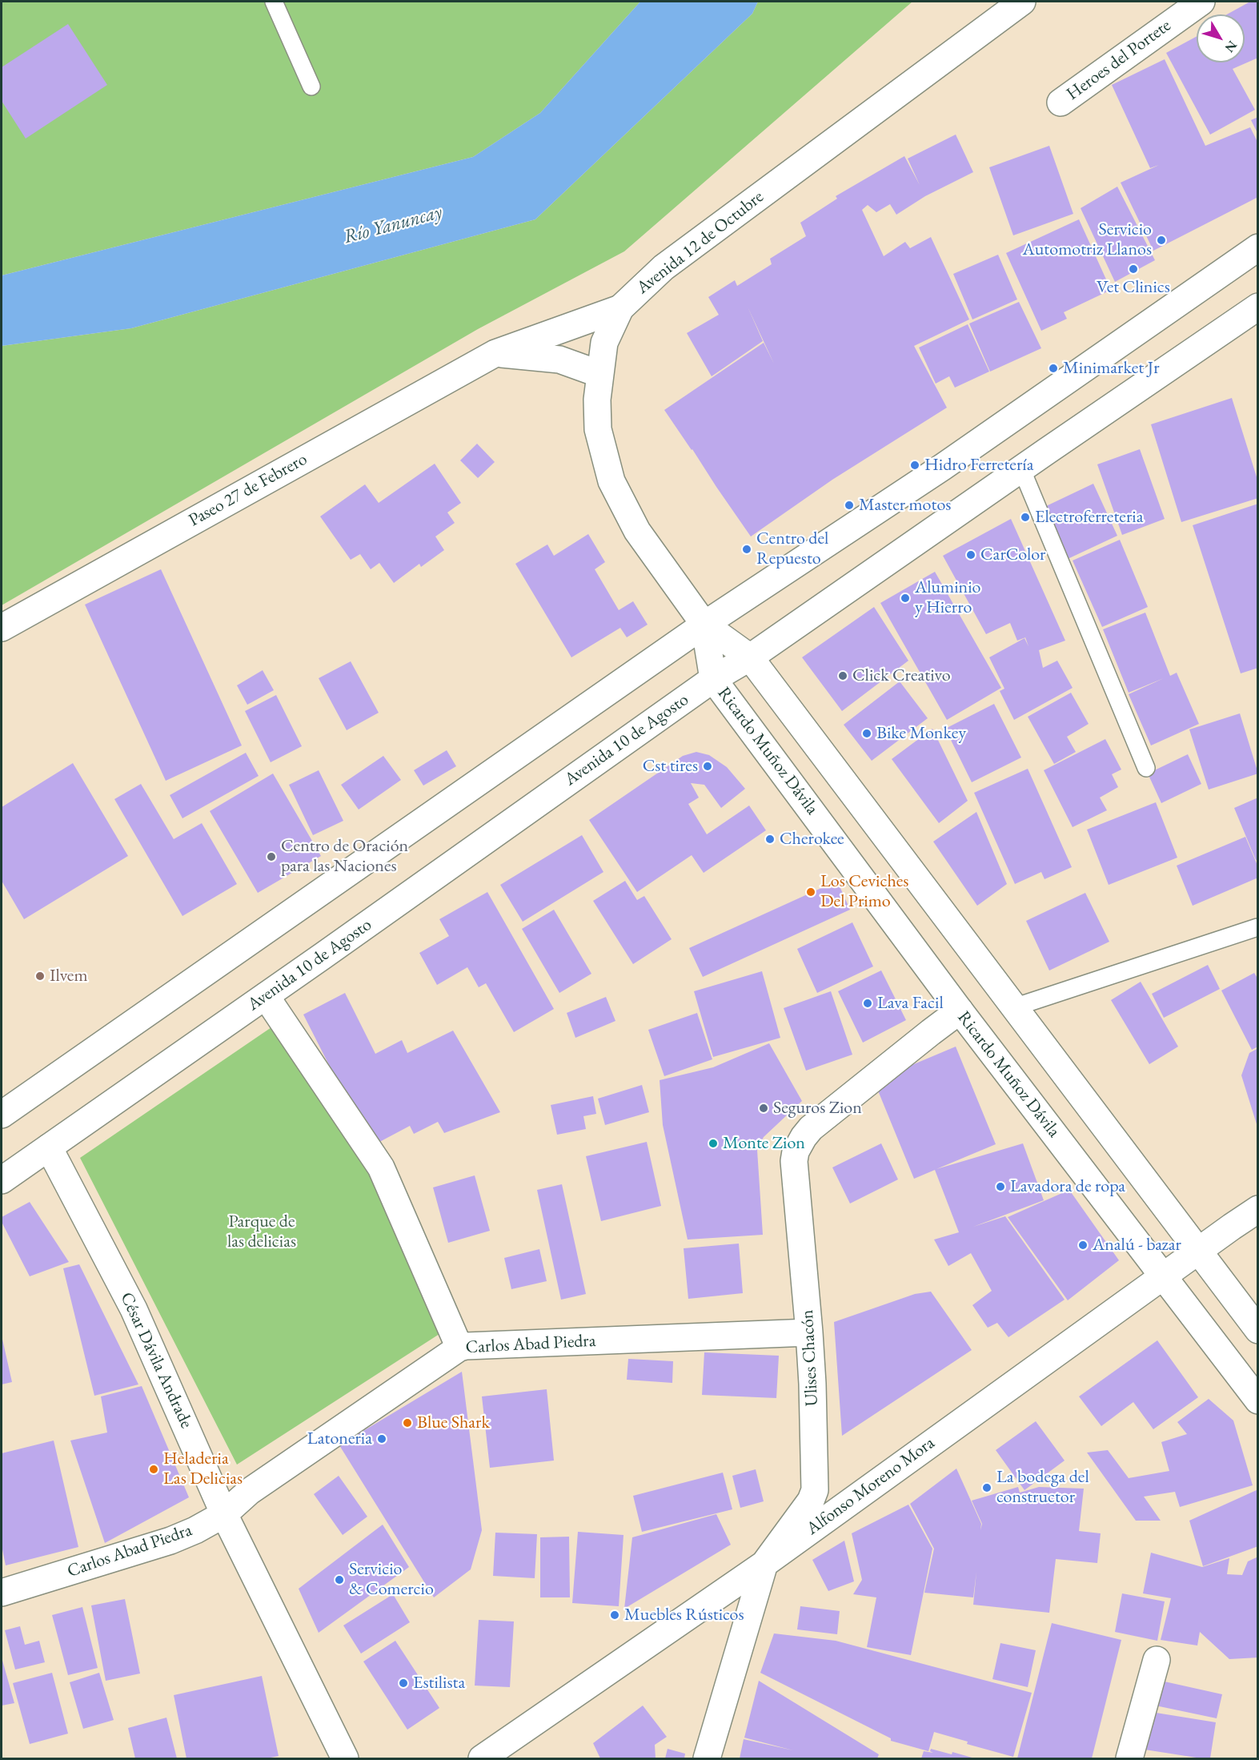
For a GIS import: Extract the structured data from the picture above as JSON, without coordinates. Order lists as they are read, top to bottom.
{
  "streets": {
    "main road": [
      "Heroes del Portete",
      "Avenida 12 de Octubre",
      "Paseo 27 de Febrero",
      "Avenida 10 de Agosto",
      "Ricardo Muñoz Dávila",
      "Carlos Abad Piedra",
      "Ulises Chacón",
      "César Dávila Andrade",
      "Alfonso Moreno Mora"
    ]
  },
  "crossings": [
    ["Avenida 12 de Octubre", "Paseo 27 de Febrero"],
    ["Avenida 12 de Octubre", "Ricardo Muñoz Dávila"],
    ["Avenida 10 de Agosto", "Ricardo Muñoz Dávila"],
    ["Avenida 10 de Agosto", "César Dávila Andrade"],
    ["Ricardo Muñoz Dávila", "Ulises Chacón"],
    ["Ricardo Muñoz Dávila", "Alfonso Moreno Mora"],
    ["Carlos Abad Piedra", "Ulises Chacón"],
    ["Carlos Abad Piedra", "César Dávila Andrade"],
    ["Ulises Chacón", "Alfonso Moreno Mora"]
  ],
  "water": ["Río Yanuncay"],
  "parks": ["Parque de las delicias"],
  "places": [
    "Servicio Automotriz Llanos",
    "Vet Clinics",
    "Minimarket Jr",
    "Hidro Ferretería",
    "Master motos",
    "Electroferreteria",
    "Centro del Repuesto",
    "CarColor",
    "Aluminio y Hierro",
    "Click Creativo",
    "Bike Monkey",
    "Cst tires",
    "Cherokee",
    "Centro de Oración para las Naciones",
    "Los Ceviches Del Primo",
    "Ilvem",
    "Lava Facil",
    "Seguros Zion",
    "Monte Zion",
    "Lavadora de ropa",
    "Analú - bazar",
    "Blue Shark",
    "Latoneria",
    "Heladeria Las Delicias",
    "La bodega del constructor",
    "Servicio & Comercio",
    "Muebles Rústicos",
    "Estilista"
  ],
  "north": "bottom right"
}
